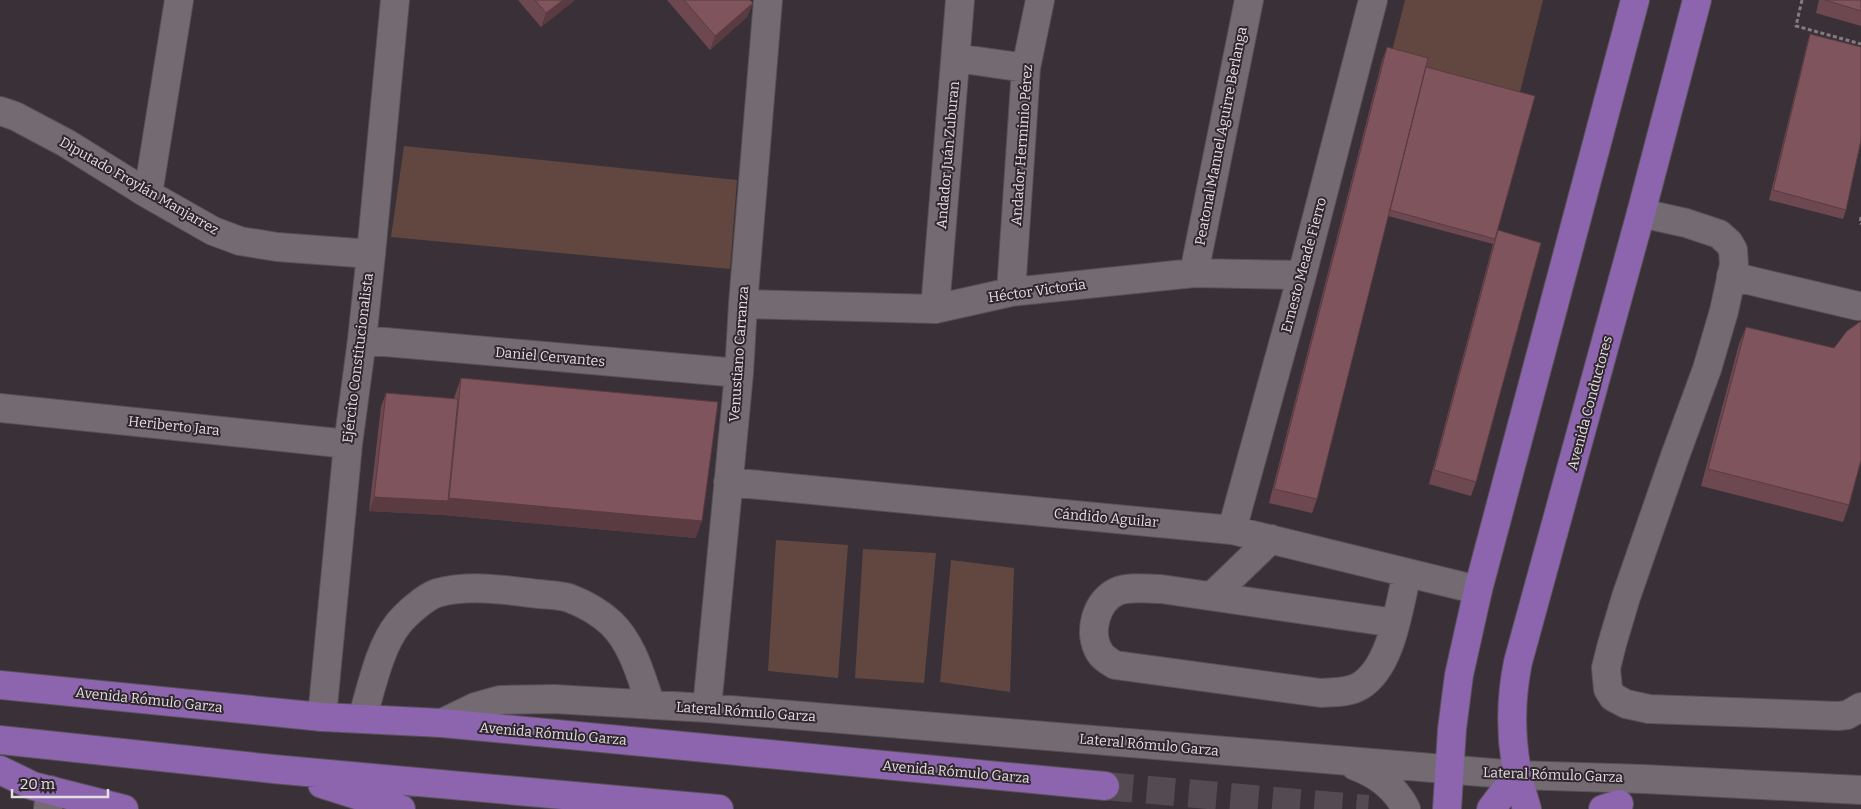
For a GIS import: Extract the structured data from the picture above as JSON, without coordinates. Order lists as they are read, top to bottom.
{
  "streets": {
    "main road": ["Avenida Conductores", "Avenida Rómulo Garza"],
    "street": [
      "Peatonal Manuel Aguirre Berlanga",
      "Andador Herminio Pérez",
      "Andador Juán Zuburan",
      "Diputado Froylán Manjarrez",
      "Ernesto Meade Fierro",
      "Héctor Victoria",
      "Venustiano Carranza",
      "Daniel Cervantes",
      "Ejército Constitucionalista",
      "Heriberto Jara",
      "Cándido Aguilar",
      "Lateral Rómulo Garza"
    ]
  },
  "crossings": [
    ["Peatonal Manuel Aguirre Berlanga", "Héctor Victoria"],
    ["Andador Herminio Pérez", "Héctor Victoria"],
    ["Andador Juán Zuburan", "Héctor Victoria"],
    ["Diputado Froylán Manjarrez", "Ejército Constitucionalista"],
    ["Ernesto Meade Fierro", "Héctor Victoria"],
    ["Ernesto Meade Fierro", "Cándido Aguilar"],
    ["Héctor Victoria", "Venustiano Carranza"],
    ["Venustiano Carranza", "Daniel Cervantes"],
    ["Venustiano Carranza", "Cándido Aguilar"],
    ["Venustiano Carranza", "Lateral Rómulo Garza"],
    ["Daniel Cervantes", "Ejército Constitucionalista"],
    ["Ejército Constitucionalista", "Heriberto Jara"],
    ["Ejército Constitucionalista", "Avenida Rómulo Garza"],
    ["Avenida Conductores", "Lateral Rómulo Garza"],
    ["Avenida Rómulo Garza", "Lateral Rómulo Garza"]
  ],
  "scale_bar": "20 m"
}
